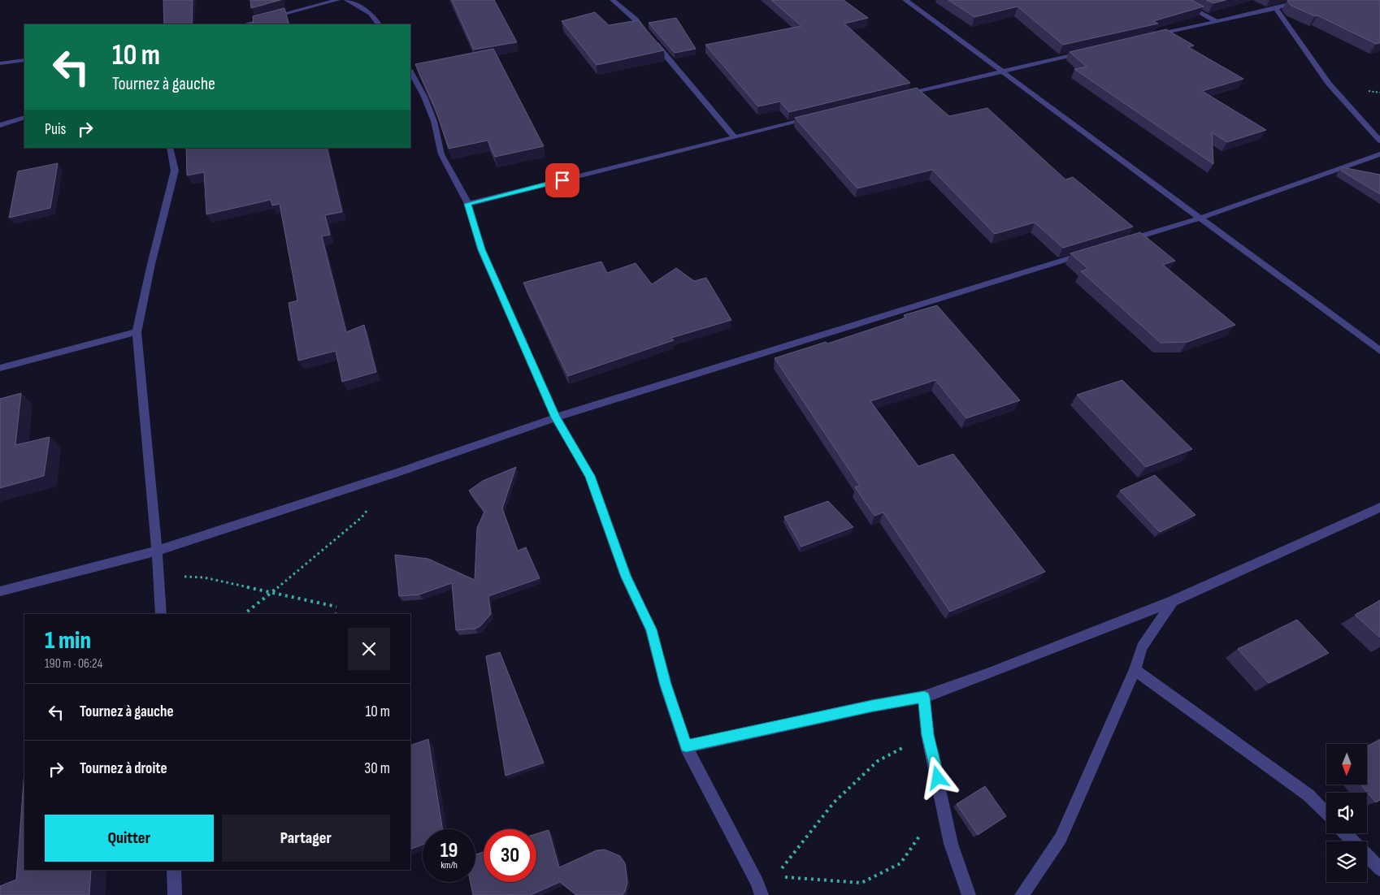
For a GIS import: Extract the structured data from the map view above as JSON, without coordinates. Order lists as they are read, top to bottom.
{
  "north": "bottom",
  "page": {
    "turn": ["10 m", "Tournez à gauche"],
    "then": "Puis",
    "heading": ["1 min", "190 m · 06:24"],
    "list": [
      {
        "name": "Tournez à gauche",
        "value": "10 m"
      },
      {
        "name": "Tournez à droite",
        "value": "30 m"
      }
    ],
    "buttons": ["Quitter", "Partager"],
    "speed": "19 km/h",
    "limit": "30"
  }
}
